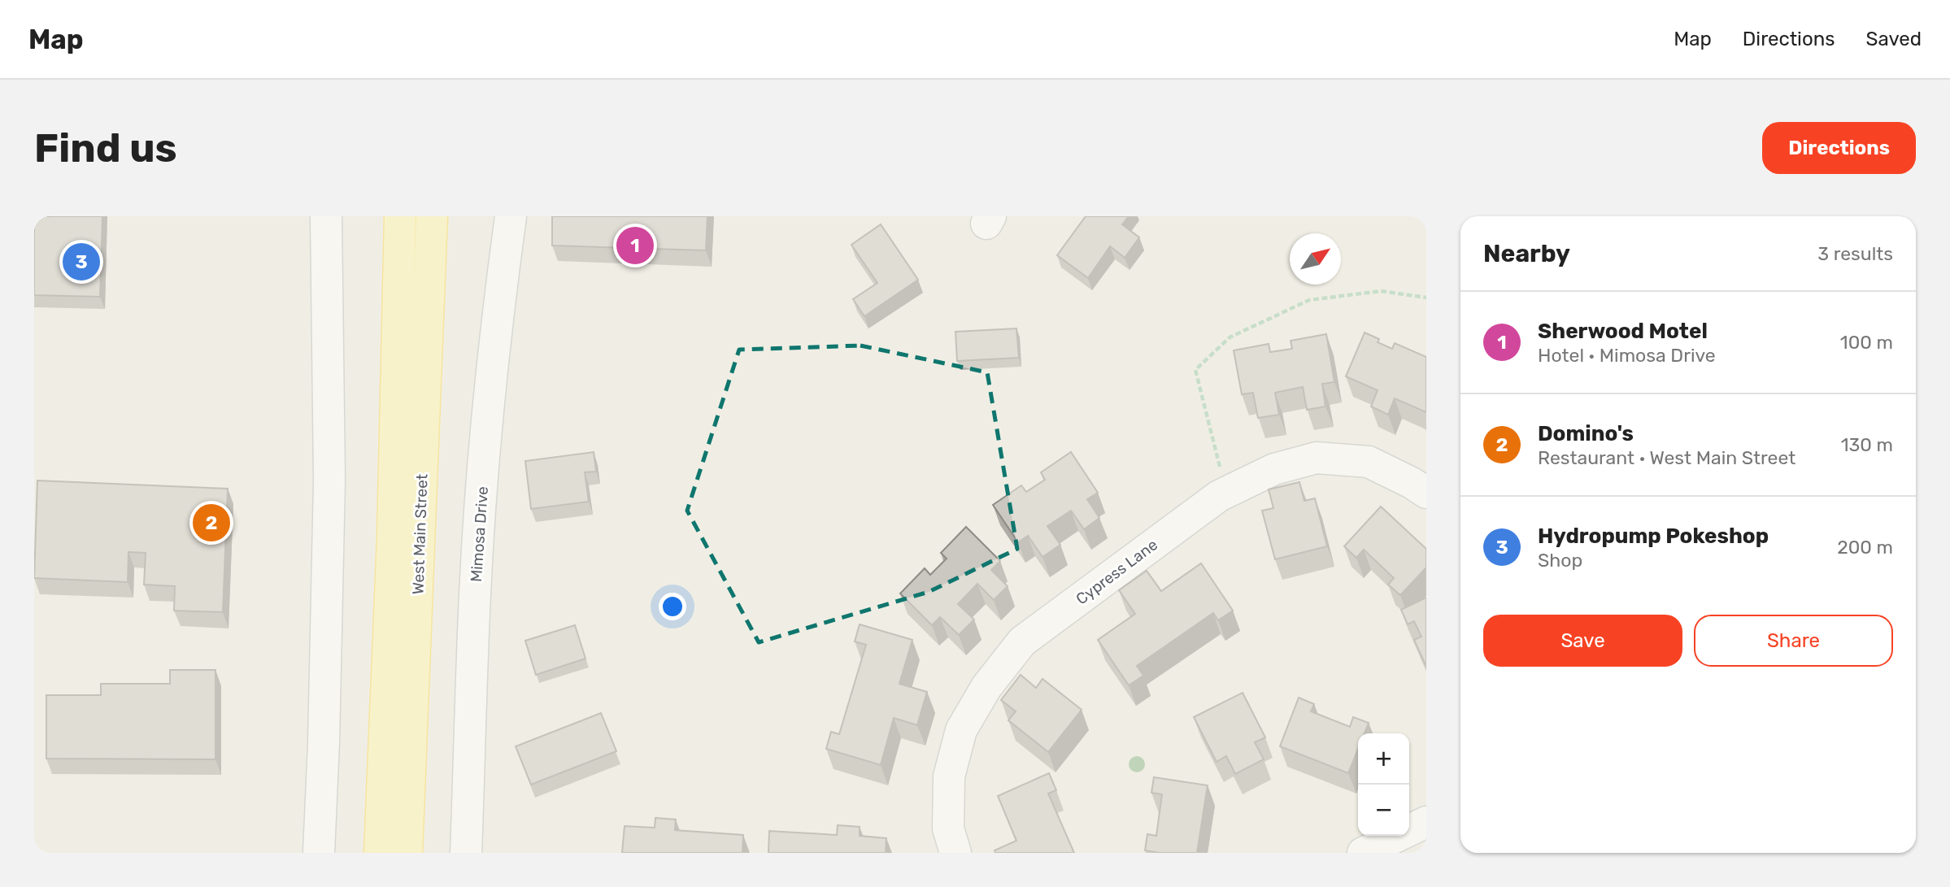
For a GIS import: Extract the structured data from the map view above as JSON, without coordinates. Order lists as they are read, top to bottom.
{
  "streets": {
    "main road": ["West Main Street"],
    "street": ["Mimosa Drive", "Cypress Lane"]
  },
  "north": "top right",
  "page": {
    "header": "Map",
    "nav": ["Map", "Directions", "Saved"],
    "buttons": [
      "Directions",
      ["Save", "Share"]
    ],
    "title": "Find us",
    "heading": ["Nearby", "3 results"],
    "pins": ["1", "3", "2"],
    "list": [
      {
        "mark": "1",
        "name": "Sherwood Motel",
        "note": "Hotel · Mimosa Drive",
        "value": "100 m"
      },
      {
        "mark": "2",
        "name": "Domino's",
        "note": "Restaurant · West Main Street",
        "value": "130 m"
      },
      {
        "mark": "3",
        "name": "Hydropump Pokeshop",
        "note": "Shop",
        "value": "200 m"
      }
    ],
    "map_buttons": ["+", "−"]
  }
}
